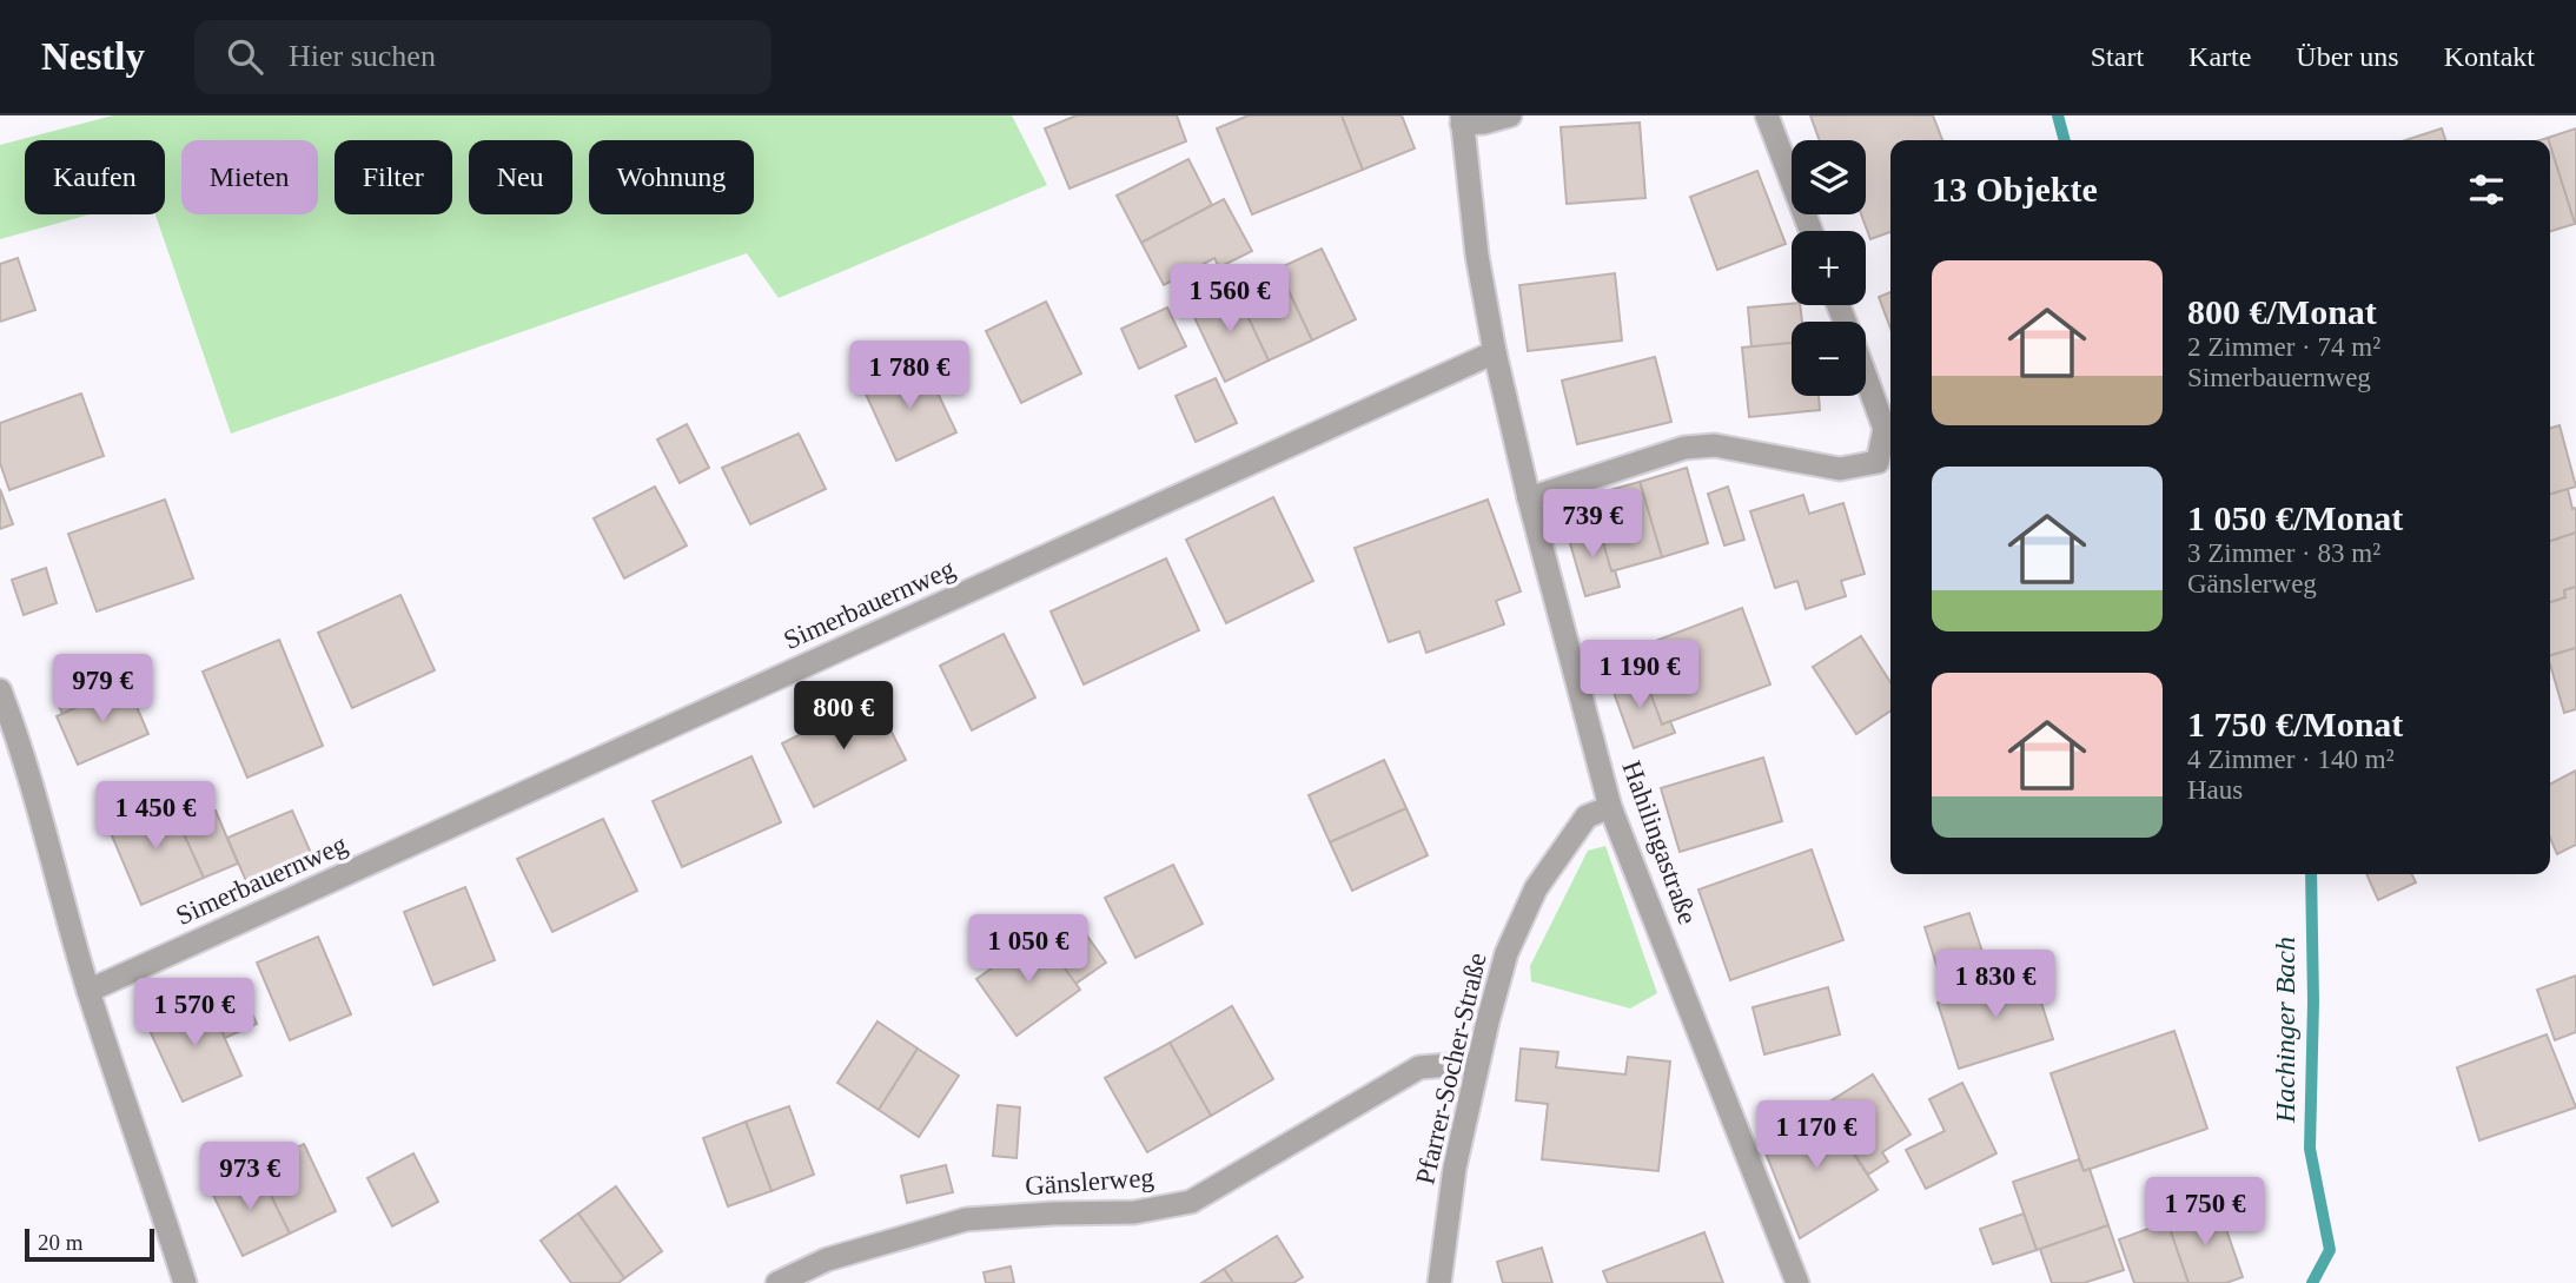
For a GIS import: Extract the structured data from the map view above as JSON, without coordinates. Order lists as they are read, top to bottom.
{
  "streets": {
    "street": [
      "Simerbauernweg",
      "Hahilingastraße",
      "Pfarrer-Socher-Straße",
      "Gänslerweg"
    ]
  },
  "crossings": [
    ["Simerbauernweg", "Hahilingastraße"],
    ["Hahilingastraße", "Pfarrer-Socher-Straße"],
    ["Pfarrer-Socher-Straße", "Gänslerweg"]
  ],
  "water": ["Hachinger Bach"],
  "scale_bar": "20 m",
  "page": {
    "header": "Nestly",
    "search": "Hier suchen",
    "nav": [
      "Start",
      "Karte",
      "Über uns",
      "Kontakt"
    ],
    "map_buttons": ["+", "−"],
    "chip": [
      "Kaufen",
      "Mieten",
      "Filter",
      "Neu",
      "Wohnung"
    ],
    "heading": "13 Objekte",
    "list": [
      {
        "name": "800 €/Monat",
        "note": "2 Zimmer · 74 m² · Simerbauernweg"
      },
      {
        "name": "1 050 €/Monat",
        "note": "3 Zimmer · 83 m² · Gänslerweg"
      },
      {
        "name": "1 750 €/Monat",
        "note": "4 Zimmer · 140 m² · Haus"
      }
    ],
    "price": [
      "1 560 €",
      "1 780 €",
      "739 €",
      "1 190 €",
      "979 €",
      "800 €",
      "1 450 €",
      "1 050 €",
      "1 830 €",
      "1 570 €",
      "1 170 €",
      "973 €",
      "1 750 €"
    ],
    "scale": "20 m"
  }
}
